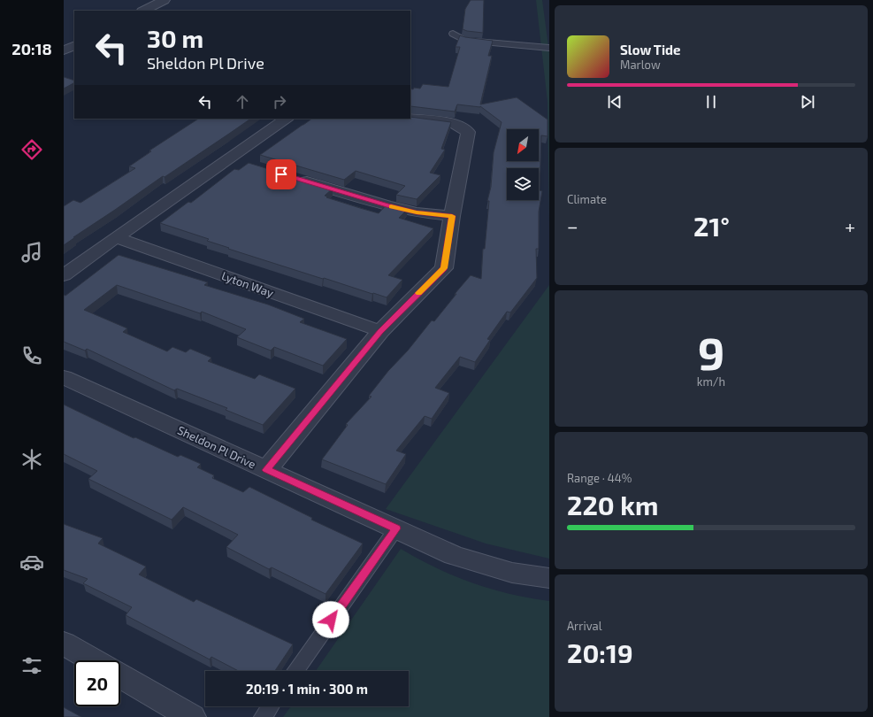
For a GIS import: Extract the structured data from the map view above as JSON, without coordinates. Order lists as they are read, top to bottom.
{
  "streets": {
    "street": ["Lyton Way", "Sheldon Pl Drive"]
  },
  "north": "bottom left",
  "page": {
    "tabs": "20:18",
    "turn": ["30 m", "Sheldon Pl Drive"],
    "song": ["Slow Tide", "Marlow"],
    "tile": [
      "Climate",
      ["9", "km/h"],
      ["Range · 44%", "220 km"],
      ["Arrival", "20:19"]
    ],
    "heat": ["−", "21°", "+"],
    "limit": "20",
    "trip": "20:19 · 1 min · 300 m"
  }
}
